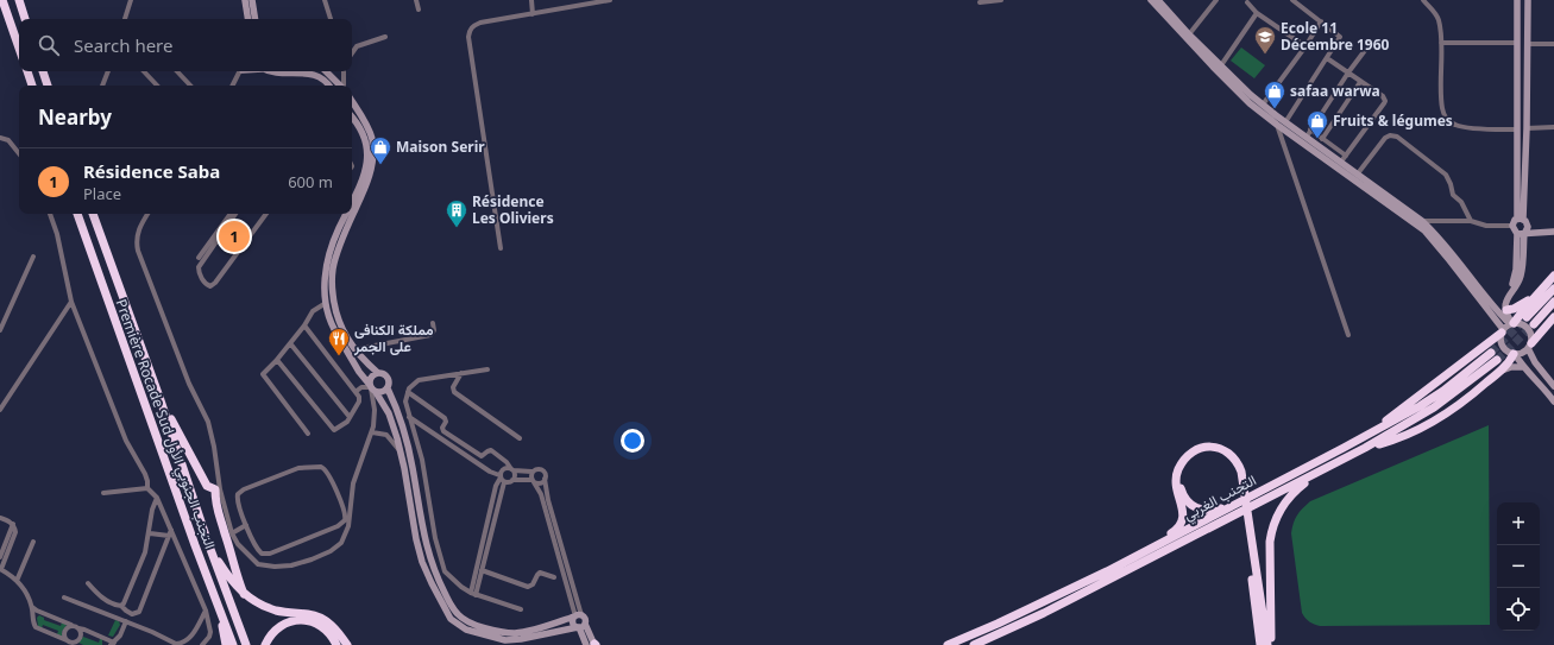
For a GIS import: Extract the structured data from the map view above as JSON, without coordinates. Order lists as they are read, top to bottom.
{
  "streets": {
    "highway": ["Première Rocade Sud التجنب الجنوبي الأول", "التجنب الغربي"]
  },
  "places": {
    "school or university": ["Ecole 11 Décembre 1960"],
    "shop": ["safaa warwa", "Fruits & légumes", "Maison Serir"],
    "building": ["Résidence Les Oliviers"],
    "restaurant": ["مملكة الكنافى على الجمر"]
  },
  "page": {
    "search": "Search here",
    "heading": "Nearby",
    "list": [
      {
        "mark": "1",
        "name": "Résidence Saba",
        "note": "Place",
        "value": "600 m"
      }
    ],
    "pins": "1",
    "map_buttons": ["+", "−"]
  }
}
